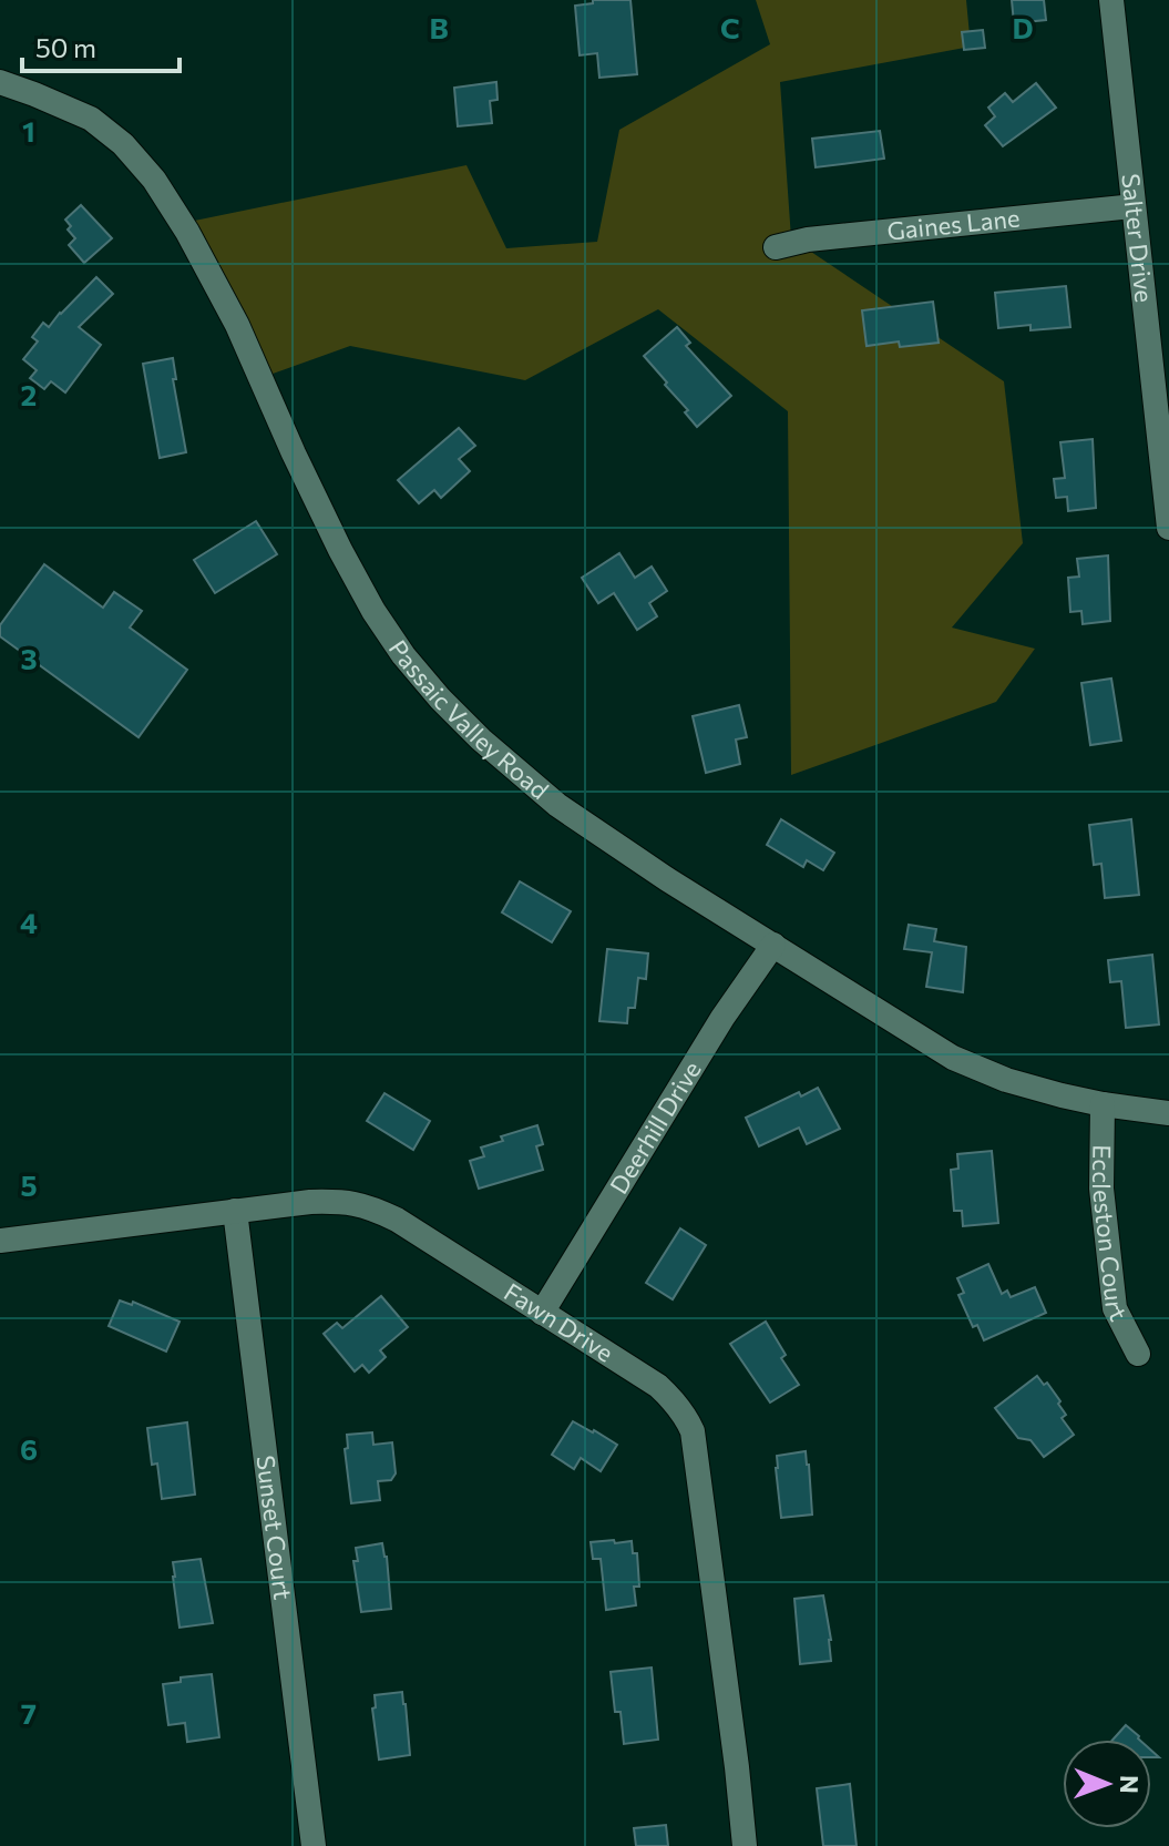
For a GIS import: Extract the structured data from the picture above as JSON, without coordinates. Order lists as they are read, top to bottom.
{
  "streets": {
    "street": [
      "Gaines Lane",
      "Salter Drive",
      "Passaic Valley Road",
      "Deerhill Drive",
      "Eccleston Court",
      "Fawn Drive",
      "Sunset Court"
    ]
  },
  "crossings": [
    ["Gaines Lane", "Salter Drive"],
    ["Passaic Valley Road", "Deerhill Drive"],
    ["Passaic Valley Road", "Eccleston Court"],
    ["Deerhill Drive", "Fawn Drive"],
    ["Fawn Drive", "Sunset Court"]
  ],
  "scale_bar": "50 m",
  "north": "right",
  "grid": {
    "columns": ["B", "C", "D"],
    "rows": [
      "1",
      "2",
      "3",
      "4",
      "5",
      "6",
      "7"
    ]
  }
}
